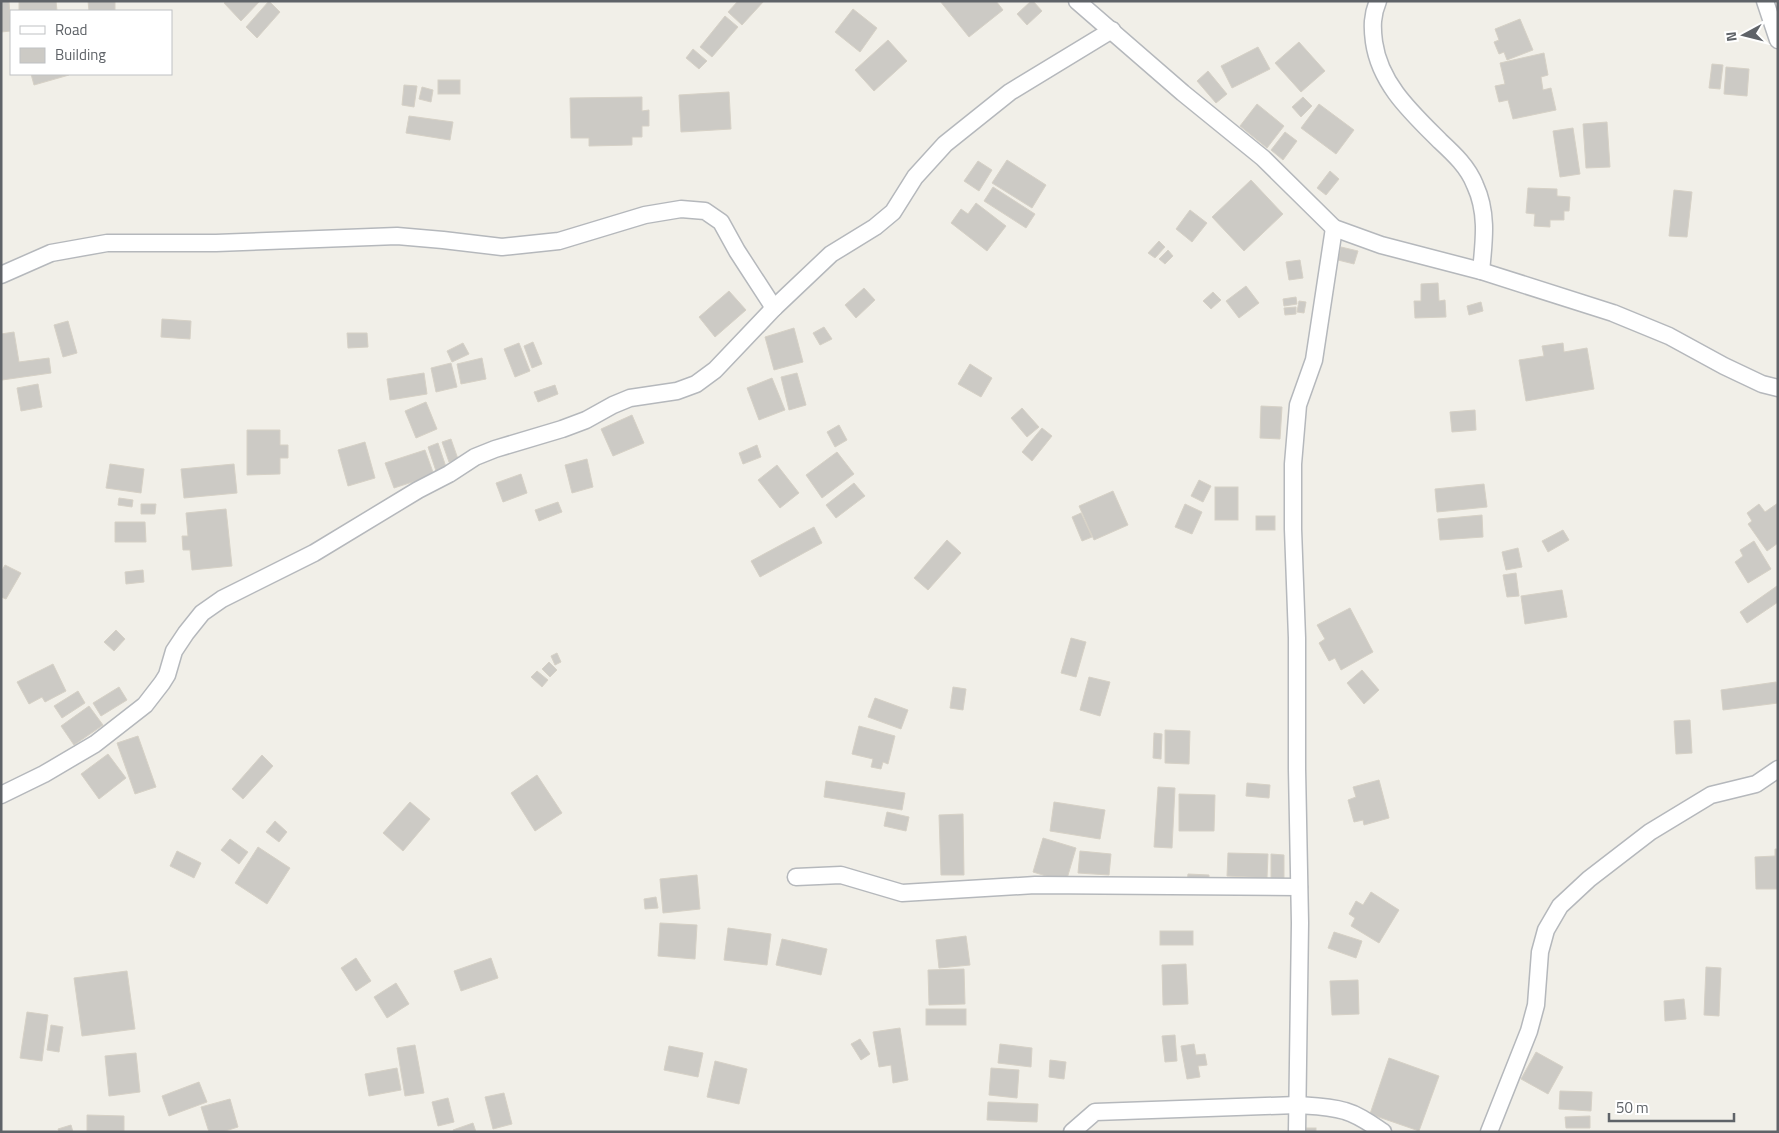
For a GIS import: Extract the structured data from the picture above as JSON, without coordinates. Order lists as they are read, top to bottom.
{
  "legend": ["Road", "Building"],
  "scale_bar": "50 m",
  "north": "left"
}
